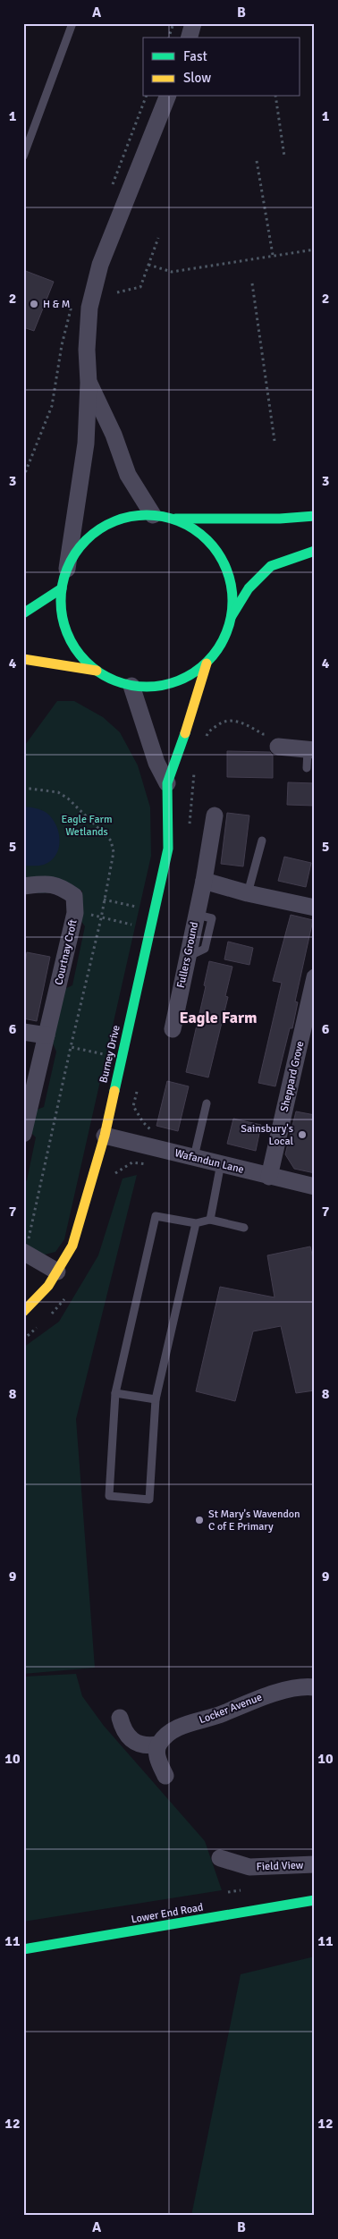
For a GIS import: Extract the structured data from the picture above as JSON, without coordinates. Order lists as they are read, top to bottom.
{
  "streets": {
    "main road": ["Burney Drive", "Lower End Road"],
    "street": [
      "Courtnay Croft",
      "Fullers Ground",
      "Sheppard Grove",
      "Wafandun Lane",
      "Locker Avenue",
      "Field View"
    ]
  },
  "crossings": [
    ["Burney Drive", "Wafandun Lane"],
    ["Sheppard Grove", "Wafandun Lane"]
  ],
  "districts": ["Eagle Farm"],
  "parks": ["Eagle Farm Wetlands"],
  "places": ["H & M", "Sainsbury's Local", "St Mary's Wavendon C of E Primary"],
  "legend": ["Fast", "Slow"],
  "grid": {
    "columns": ["A", "B"],
    "rows": [
      "1",
      "2",
      "3",
      "4",
      "5",
      "6",
      "7",
      "8",
      "9",
      "10",
      "11",
      "12"
    ]
  }
}
